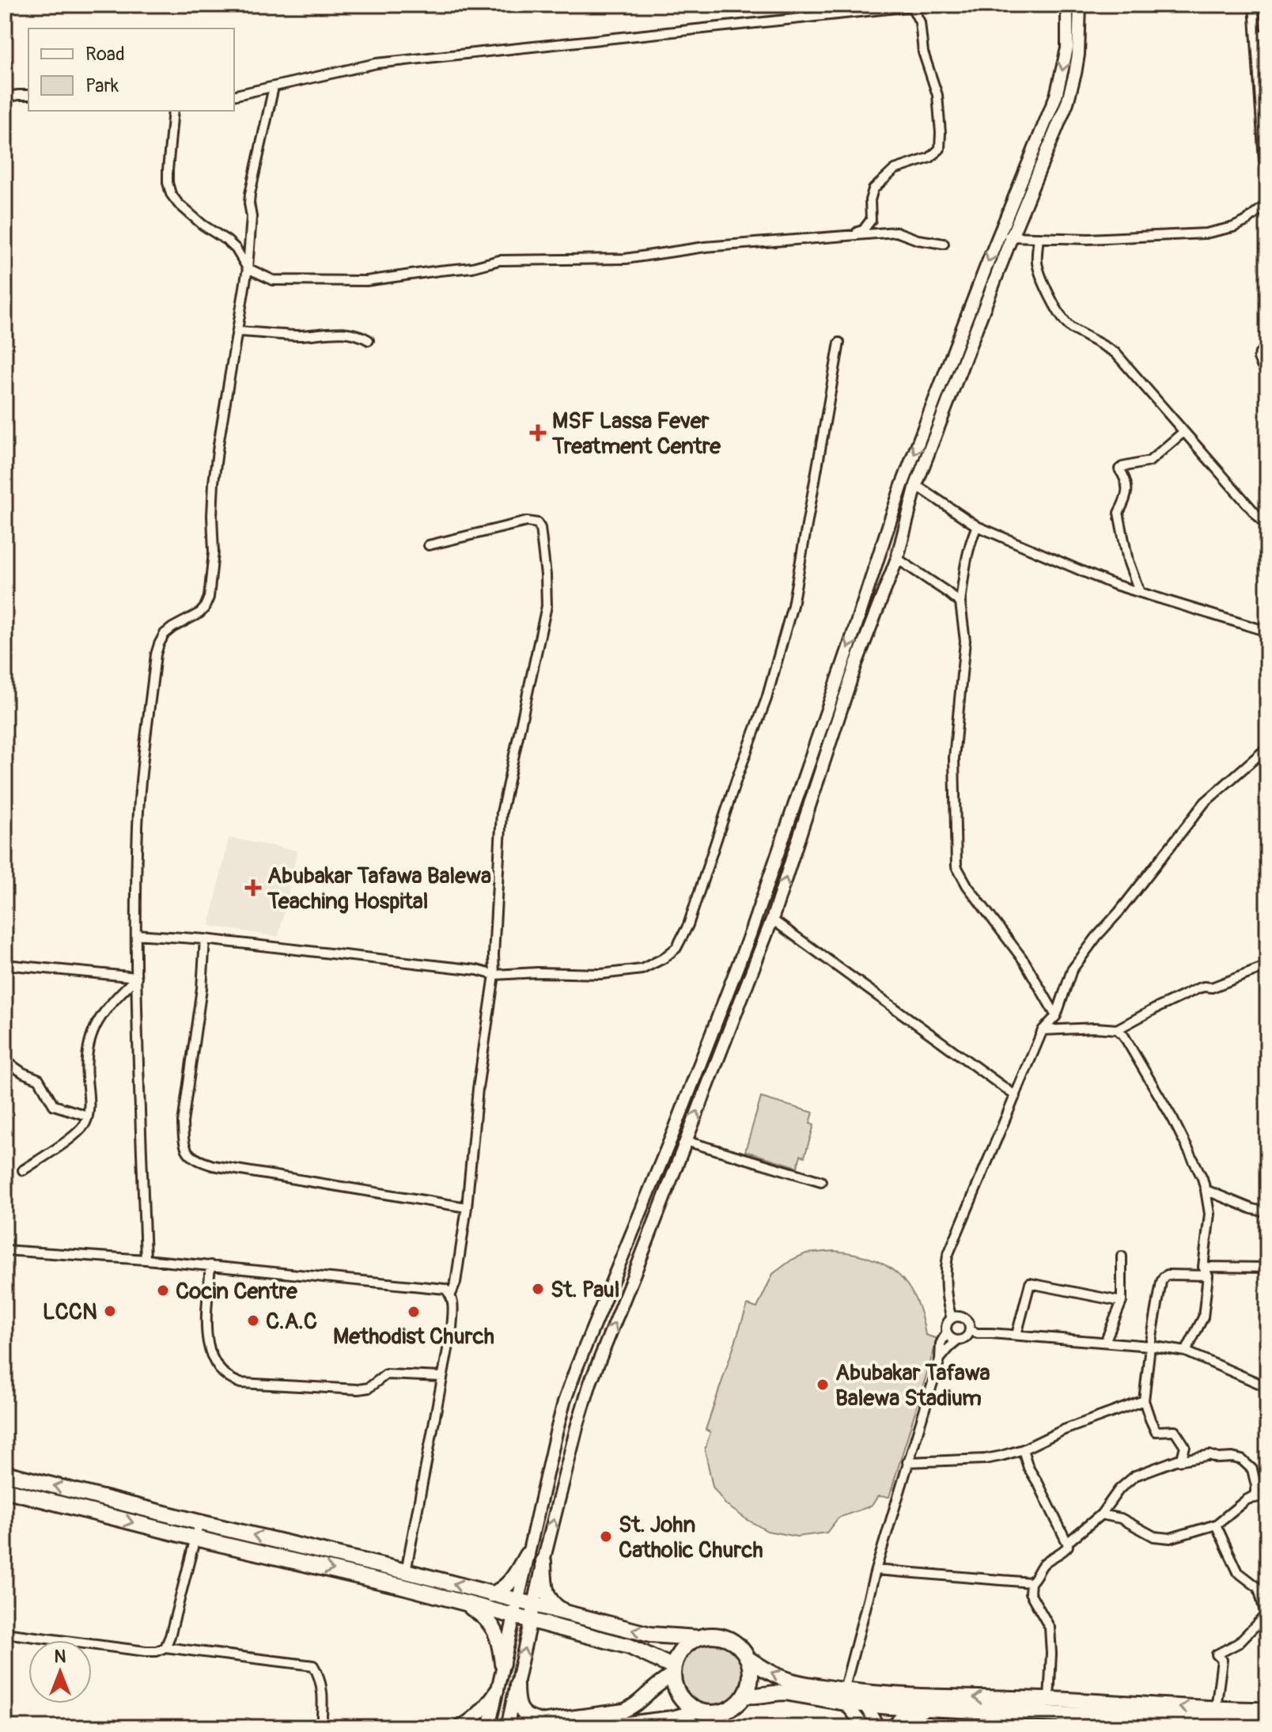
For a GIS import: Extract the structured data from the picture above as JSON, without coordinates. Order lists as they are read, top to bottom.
{
  "places": {
    "health": ["MSF Lassa Fever Treatment Centre", "Abubakar Tafawa Balewa Teaching Hospital"],
    "other": [
      "St. Paul",
      "Cocin Centre",
      "LCCN",
      "Methodist Church",
      "C.A.C",
      "Abubakar Tafawa Balewa Stadium",
      "St. John Catholic Church"
    ]
  },
  "legend": ["Road", "Park"],
  "north": "top"
}
